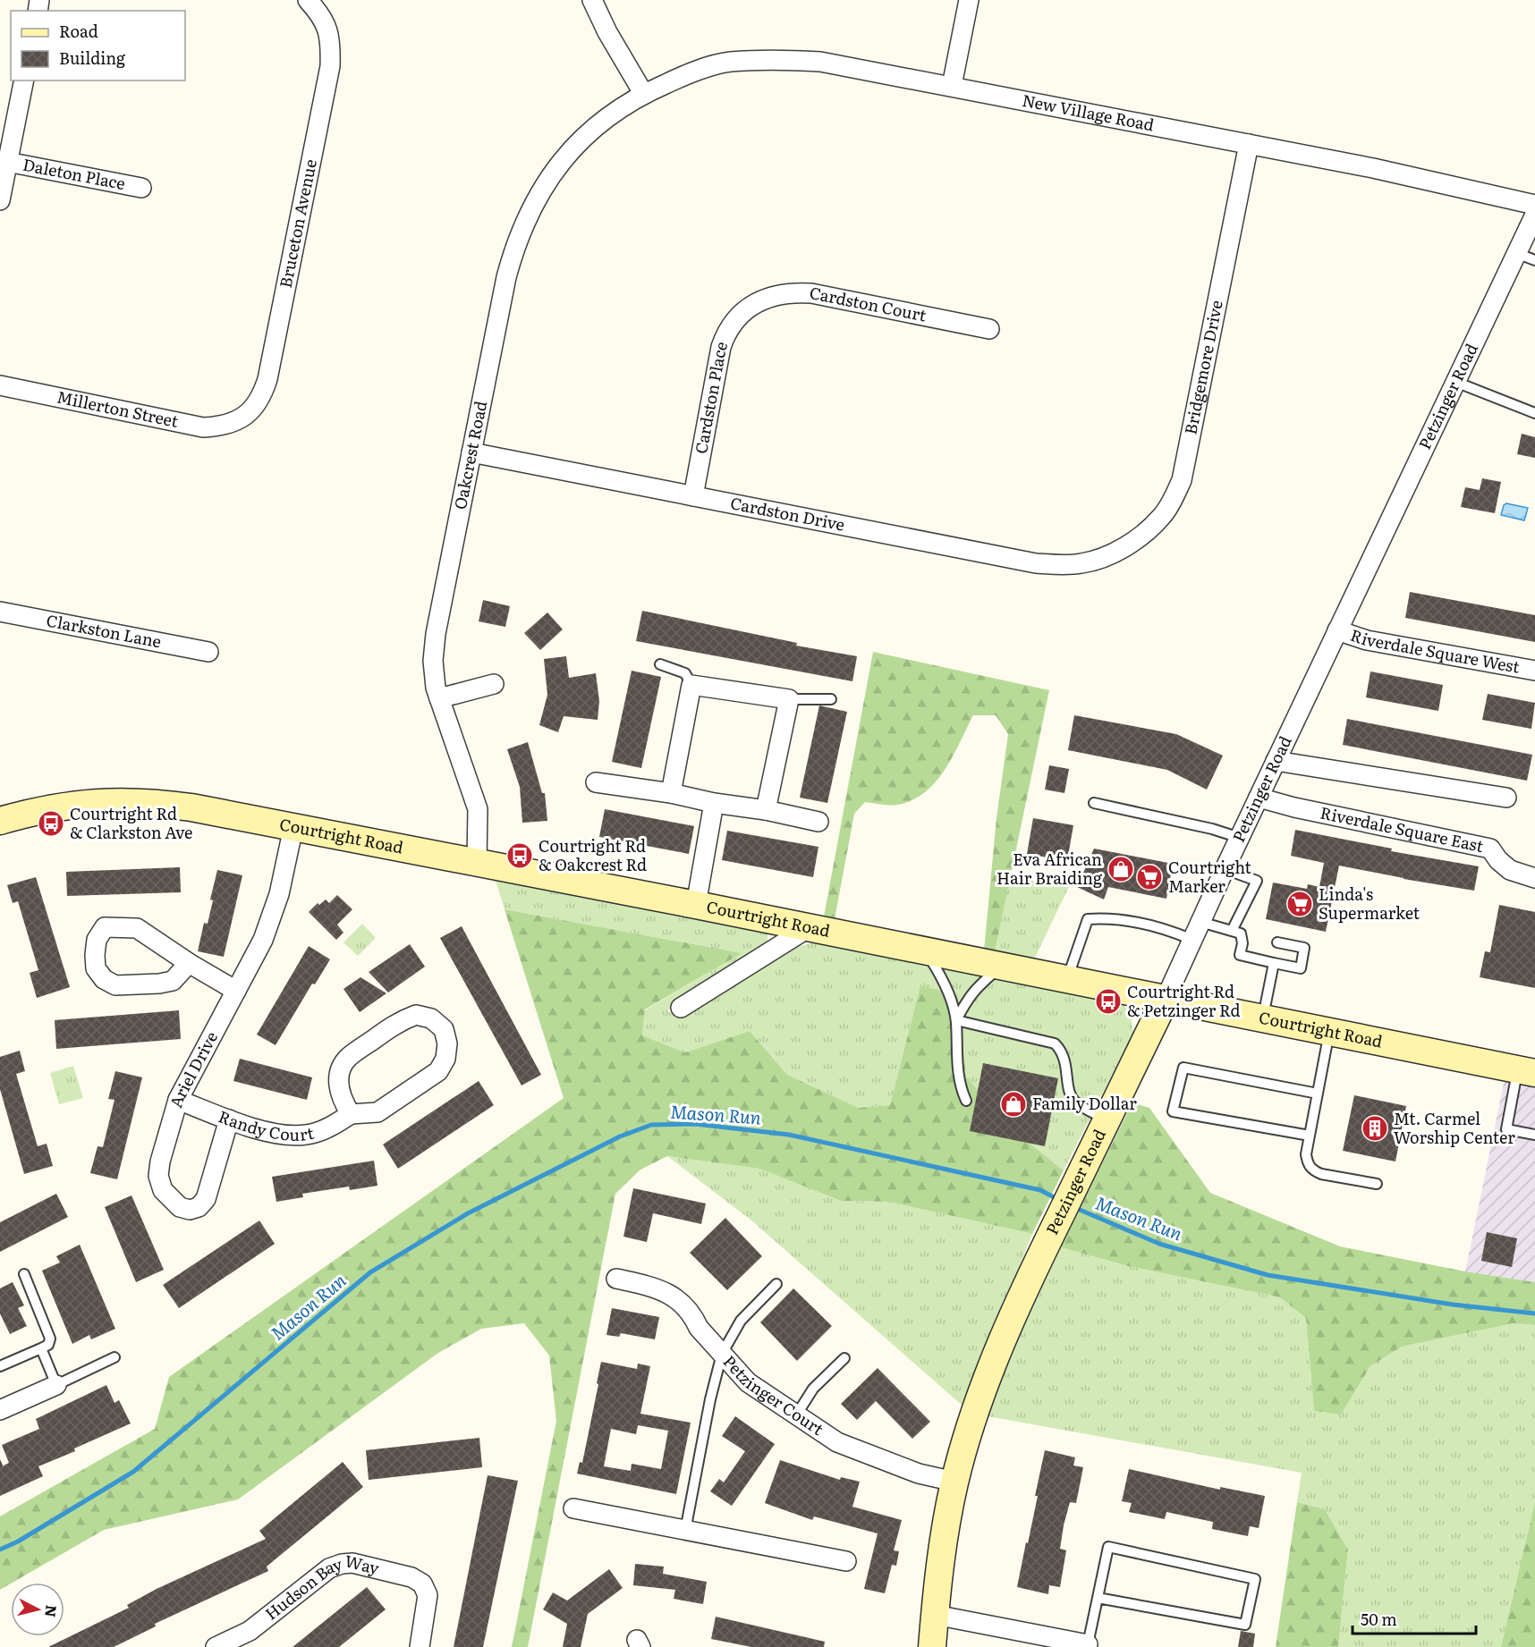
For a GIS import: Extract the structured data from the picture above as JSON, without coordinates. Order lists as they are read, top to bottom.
{
  "streets": {
    "street": [
      "New Village Road",
      "Daleton Place",
      "Bruceton Avenue",
      "Cardston Court",
      "Bridgemore Drive",
      "Petzinger Road",
      "Cardston Place",
      "Millerton Street",
      "Oakcrest Road",
      "Cardston Drive",
      "Clarkston Lane",
      "Riverdale Square West",
      "Riverdale Square East",
      "Courtright Road",
      "Ariel Drive",
      "Randy Court",
      "Petzinger Court",
      "Hudson Bay Way"
    ]
  },
  "crossings": [
    ["New Village Road", "Bridgemore Drive"],
    ["New Village Road", "Oakcrest Road"],
    ["Bruceton Avenue", "Millerton Street"],
    ["Cardston Court", "Cardston Place"],
    ["Bridgemore Drive", "Cardston Drive"],
    ["Petzinger Road", "Riverdale Square West"],
    ["Petzinger Road", "Riverdale Square East"],
    ["Petzinger Road", "Courtright Road"],
    ["Petzinger Road", "Petzinger Court"],
    ["Cardston Place", "Cardston Drive"],
    ["Oakcrest Road", "Cardston Drive"],
    ["Oakcrest Road", "Courtright Road"],
    ["Courtright Road", "Ariel Drive"],
    ["Ariel Drive", "Randy Court"]
  ],
  "water": ["Mason Run"],
  "places": {
    "bus stop": ["Courtright Rd & Clarkston Ave", "Courtright Rd & Oakcrest Rd", "Courtright Rd & Petzinger Rd"],
    "shop": ["Eva African Hair Braiding", "Family Dollar"],
    "supermarket": ["Courtright Marker", "Linda's Supermarket"],
    "building": ["Mt. Carmel Worship Center"]
  },
  "legend": ["Road", "Building"],
  "scale_bar": "50 m",
  "north": "right"
}
